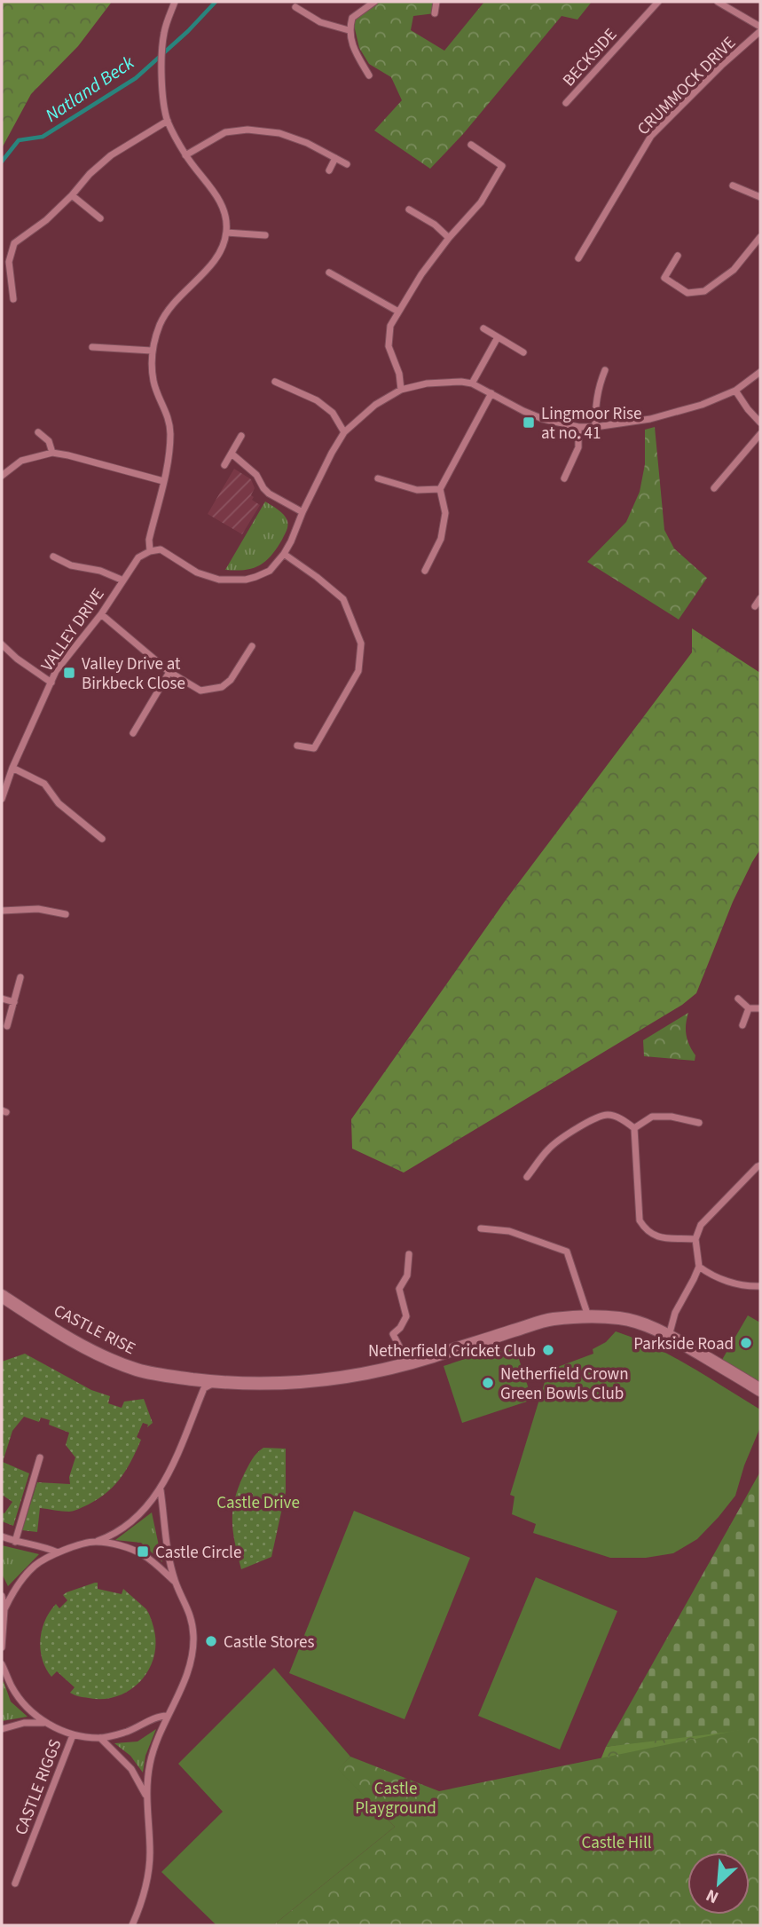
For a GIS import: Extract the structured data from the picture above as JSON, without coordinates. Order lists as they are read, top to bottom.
{
  "streets": {
    "street": [
      "BECKSIDE",
      "CRUMMOCK DRIVE",
      "VALLEY DRIVE",
      "CASTLE RISE",
      "CASTLE RIGGS"
    ]
  },
  "water": ["Natland Beck"],
  "parks": ["Castle Drive", "Castle Playground", "Castle Hill"],
  "places": {
    "transit": ["Lingmoor Rise at no. 41", "Valley Drive at Birkbeck Close", "Castle Circle"],
    "other": [
      "Parkside Road",
      "Netherfield Cricket Club",
      "Netherfield Crown Green Bowls Club",
      "Castle Stores"
    ]
  },
  "north": "bottom left"
}
